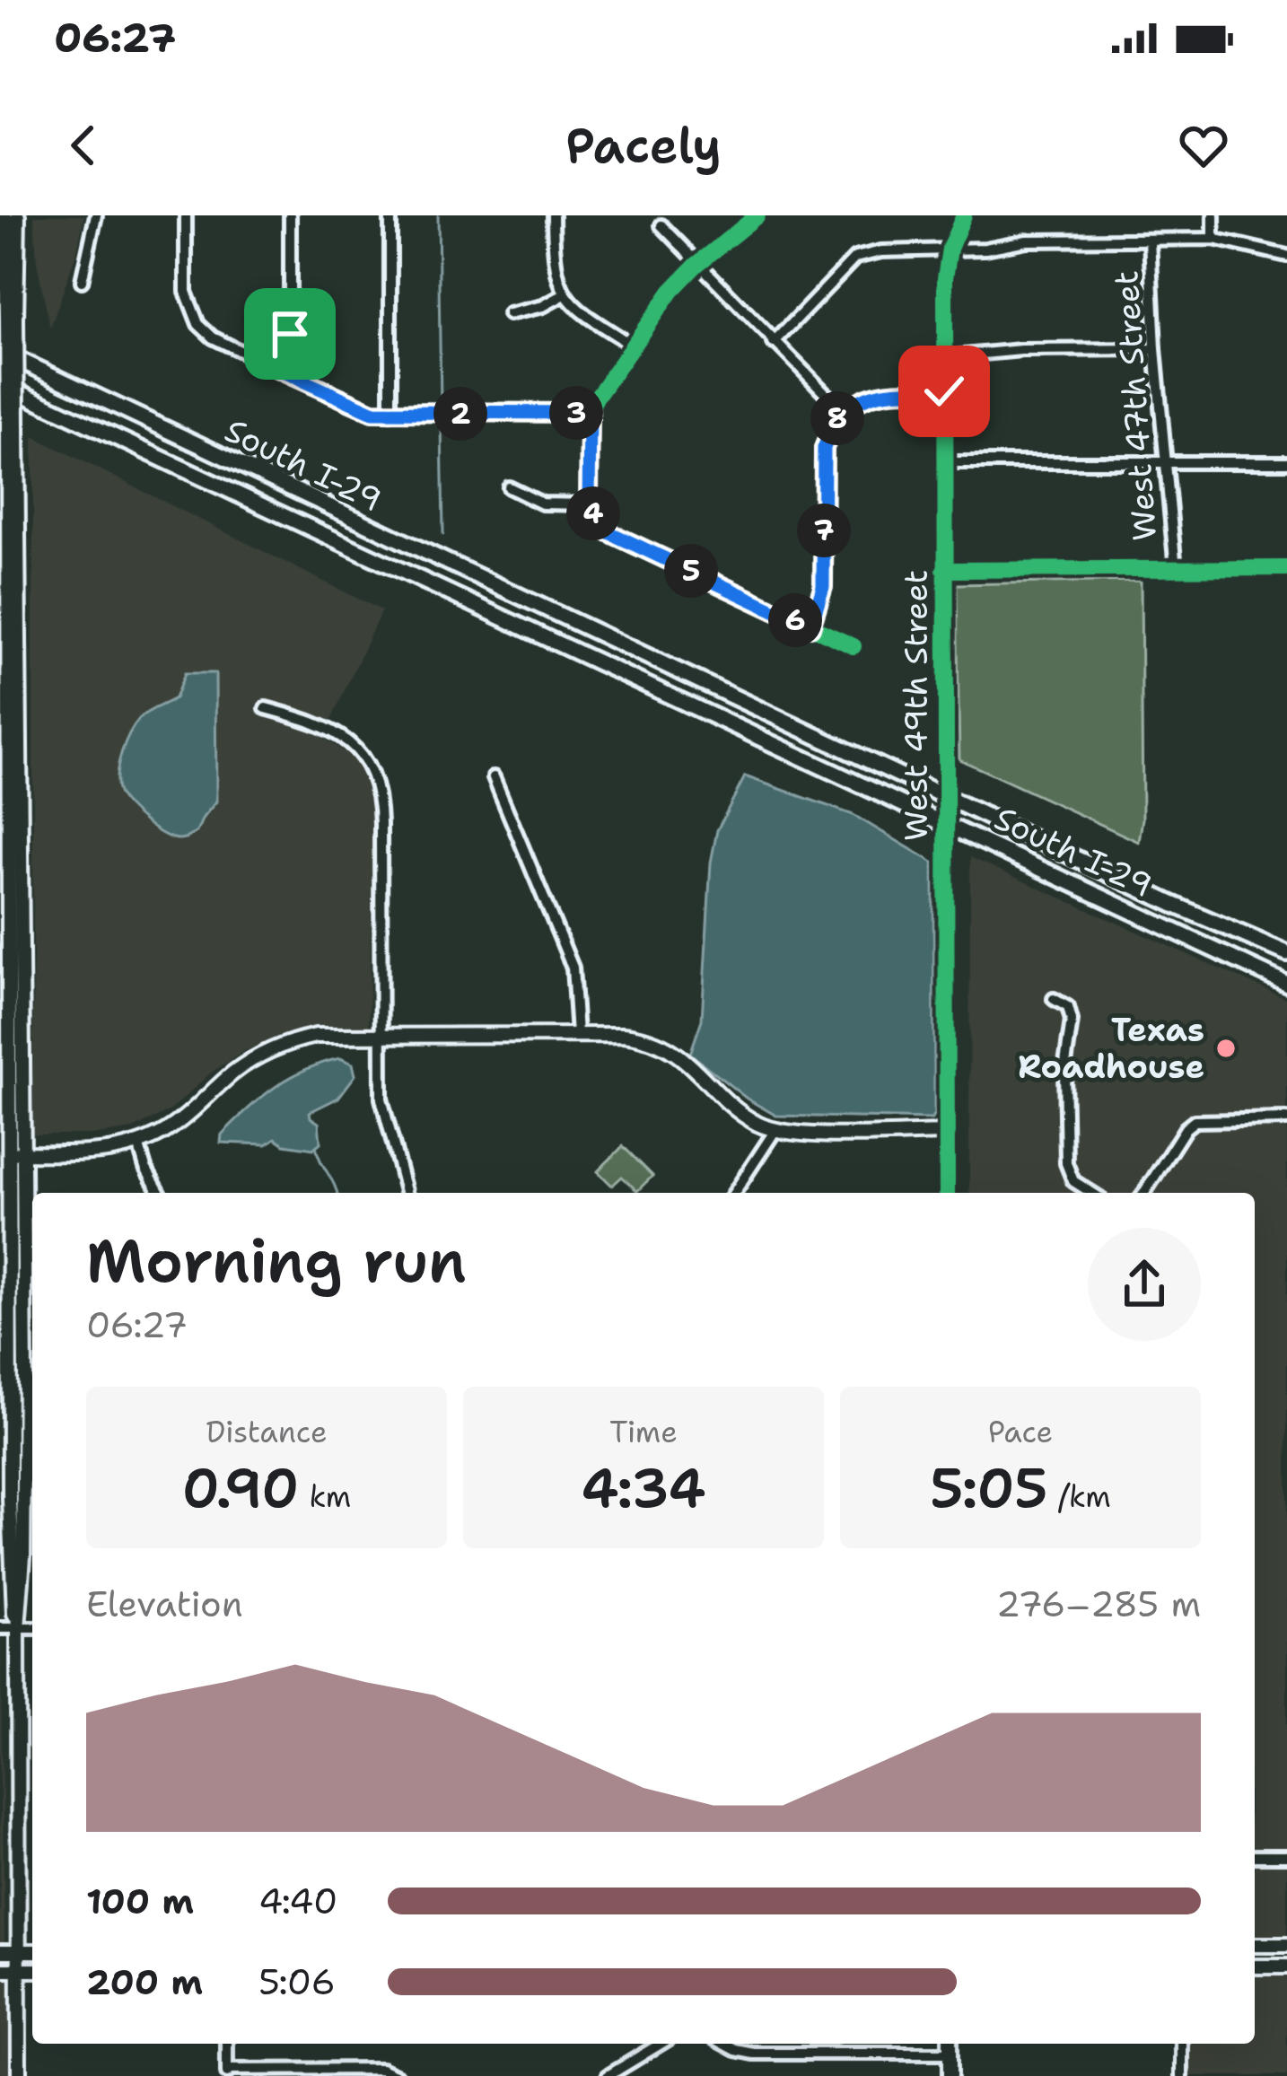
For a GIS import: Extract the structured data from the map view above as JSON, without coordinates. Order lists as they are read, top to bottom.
{
  "streets": {
    "highway": ["South I-29"],
    "main road": ["West 49th Street"],
    "street": ["West 47th Street"]
  },
  "places": ["Texas Roadhouse"],
  "page": {
    "status": "06:27",
    "header": "Pacely",
    "pins": [
      "3",
      "2",
      "8",
      "4",
      "7",
      "5",
      "6"
    ],
    "heading": ["Morning run", "06:27"],
    "stats": [
      ["Distance", "0.90 km"],
      ["Time", "4:34"],
      ["Pace", "5:05 /km"]
    ],
    "chart": ["Elevation", "276–285 m"],
    "list": [
      {
        "name": "100 m",
        "note": "4:40"
      },
      {
        "name": "200 m",
        "note": "5:06"
      }
    ]
  }
}
